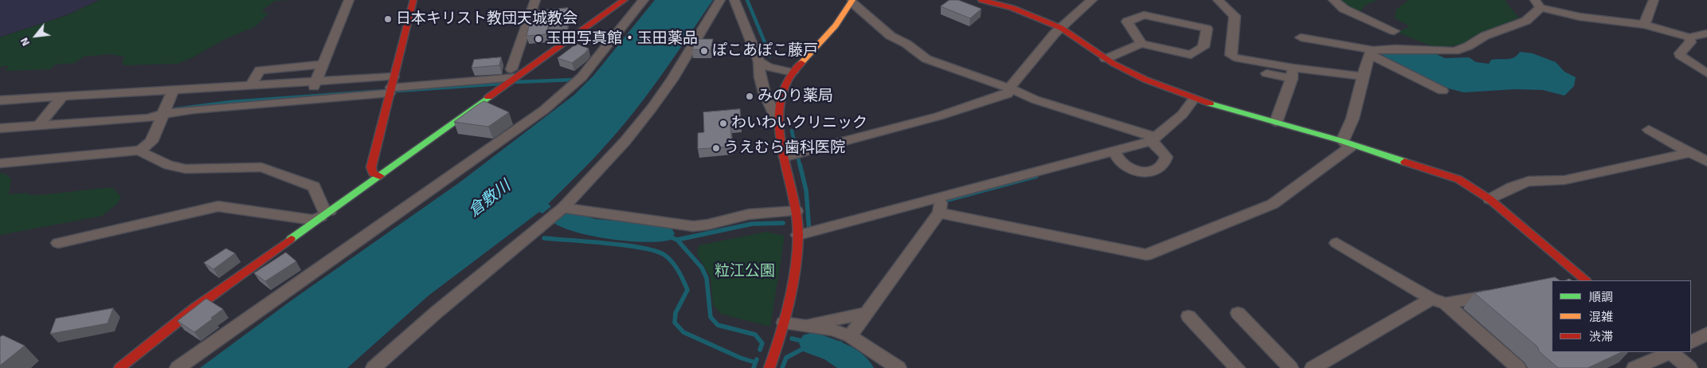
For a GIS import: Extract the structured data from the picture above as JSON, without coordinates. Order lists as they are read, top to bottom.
{
  "water": ["倉敷川"],
  "parks": ["粒江公園"],
  "places": [
    "日本キリスト教団天城教会",
    "玉田写真館・玉田薬品",
    "ぽこあぽこ藤戸",
    "みのり薬局",
    "わいわいクリニック",
    "うえむら歯科医院"
  ],
  "legend": ["順調", "混雑", "渋滞"],
  "north": "bottom left"
}
